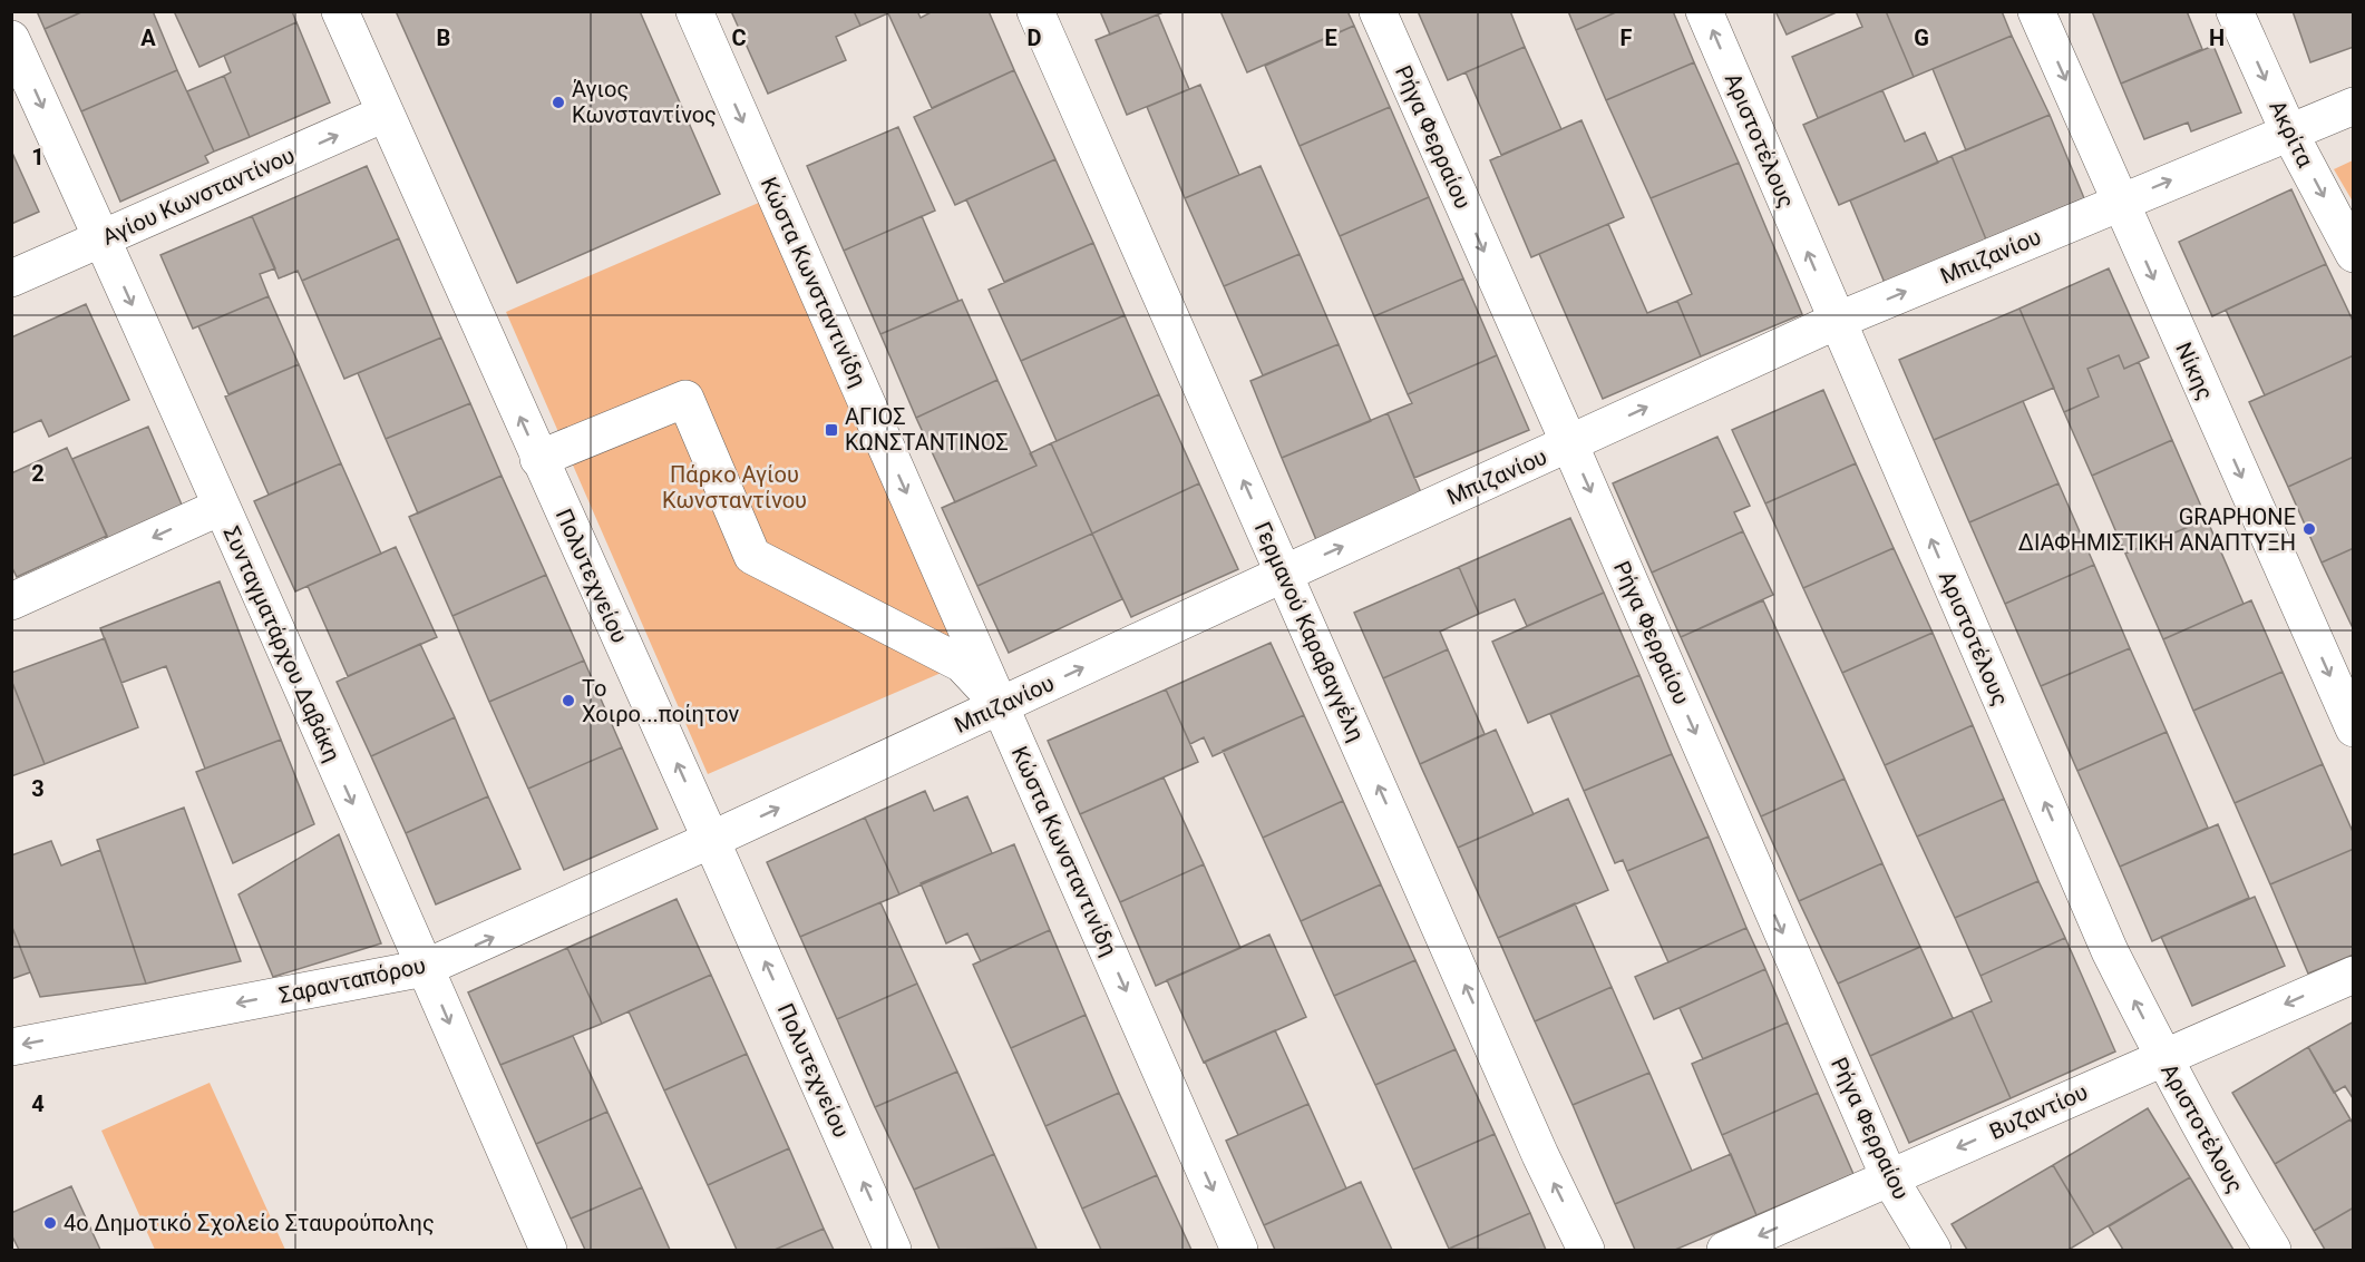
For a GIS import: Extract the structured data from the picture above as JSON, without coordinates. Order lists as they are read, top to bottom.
{
  "streets": {
    "street": [
      "Ακρίτα",
      "Ρήγα Φερραίου",
      "Αριστοτέλους",
      "Αγίου Κωνσταντίνου",
      "Μπιζανίου",
      "Κώστα Κωνσταντινίδη",
      "Νίκης",
      "Πολυτεχνείου",
      "Γερμανού Καραβαγγέλη",
      "Συνταγματάρχου Δαβάκη",
      "Σαρανταπόρου",
      "Βυζαντίου"
    ]
  },
  "crossings": [
    ["Ακρίτα", "Μπιζανίου"],
    ["Ρήγα Φερραίου", "Μπιζανίου"],
    ["Ρήγα Φερραίου", "Βυζαντίου"],
    ["Αριστοτέλους", "Μπιζανίου"],
    ["Αριστοτέλους", "Βυζαντίου"],
    ["Αγίου Κωνσταντίνου", "Πολυτεχνείου"],
    ["Αγίου Κωνσταντίνου", "Συνταγματάρχου Δαβάκη"],
    ["Μπιζανίου", "Κώστα Κωνσταντινίδη"],
    ["Μπιζανίου", "Νίκης"],
    ["Μπιζανίου", "Πολυτεχνείου"],
    ["Μπιζανίου", "Γερμανού Καραβαγγέλη"],
    ["Μπιζανίου", "Σαρανταπόρου"],
    ["Πολυτεχνείου", "Σαρανταπόρου"],
    ["Συνταγματάρχου Δαβάκη", "Σαρανταπόρου"]
  ],
  "one_way": [
    "Ακρίτα",
    "Ρήγα Φερραίου",
    "Αριστοτέλους",
    "Αγίου Κωνσταντίνου",
    "Μπιζανίου",
    "Κώστα Κωνσταντινίδη",
    "Νίκης",
    "Πολυτεχνείου",
    "Γερμανού Καραβαγγέλη",
    "Συνταγματάρχου Δαβάκη",
    "Βυζαντίου"
  ],
  "parks": ["Πάρκο Αγίου Κωνσταντίνου"],
  "places": {
    "other": [
      "Άγιος Κωνσταντίνος",
      "GRAPHONE ΔΙΑΦΗΜΙΣΤΙΚΗ ΑΝΑΠΤΥΞΗ",
      "Το Χοιρο...ποίητον",
      "4ο Δημοτικό Σχολείο Σταυρούπολης"
    ],
    "transit": ["ΑΓΙΟΣ ΚΩΝΣΤΑΝΤΙΝΟΣ"]
  },
  "grid": {
    "columns": [
      "A",
      "B",
      "C",
      "D",
      "E",
      "F",
      "G",
      "H"
    ],
    "rows": [
      "1",
      "2",
      "3",
      "4"
    ]
  }
}
